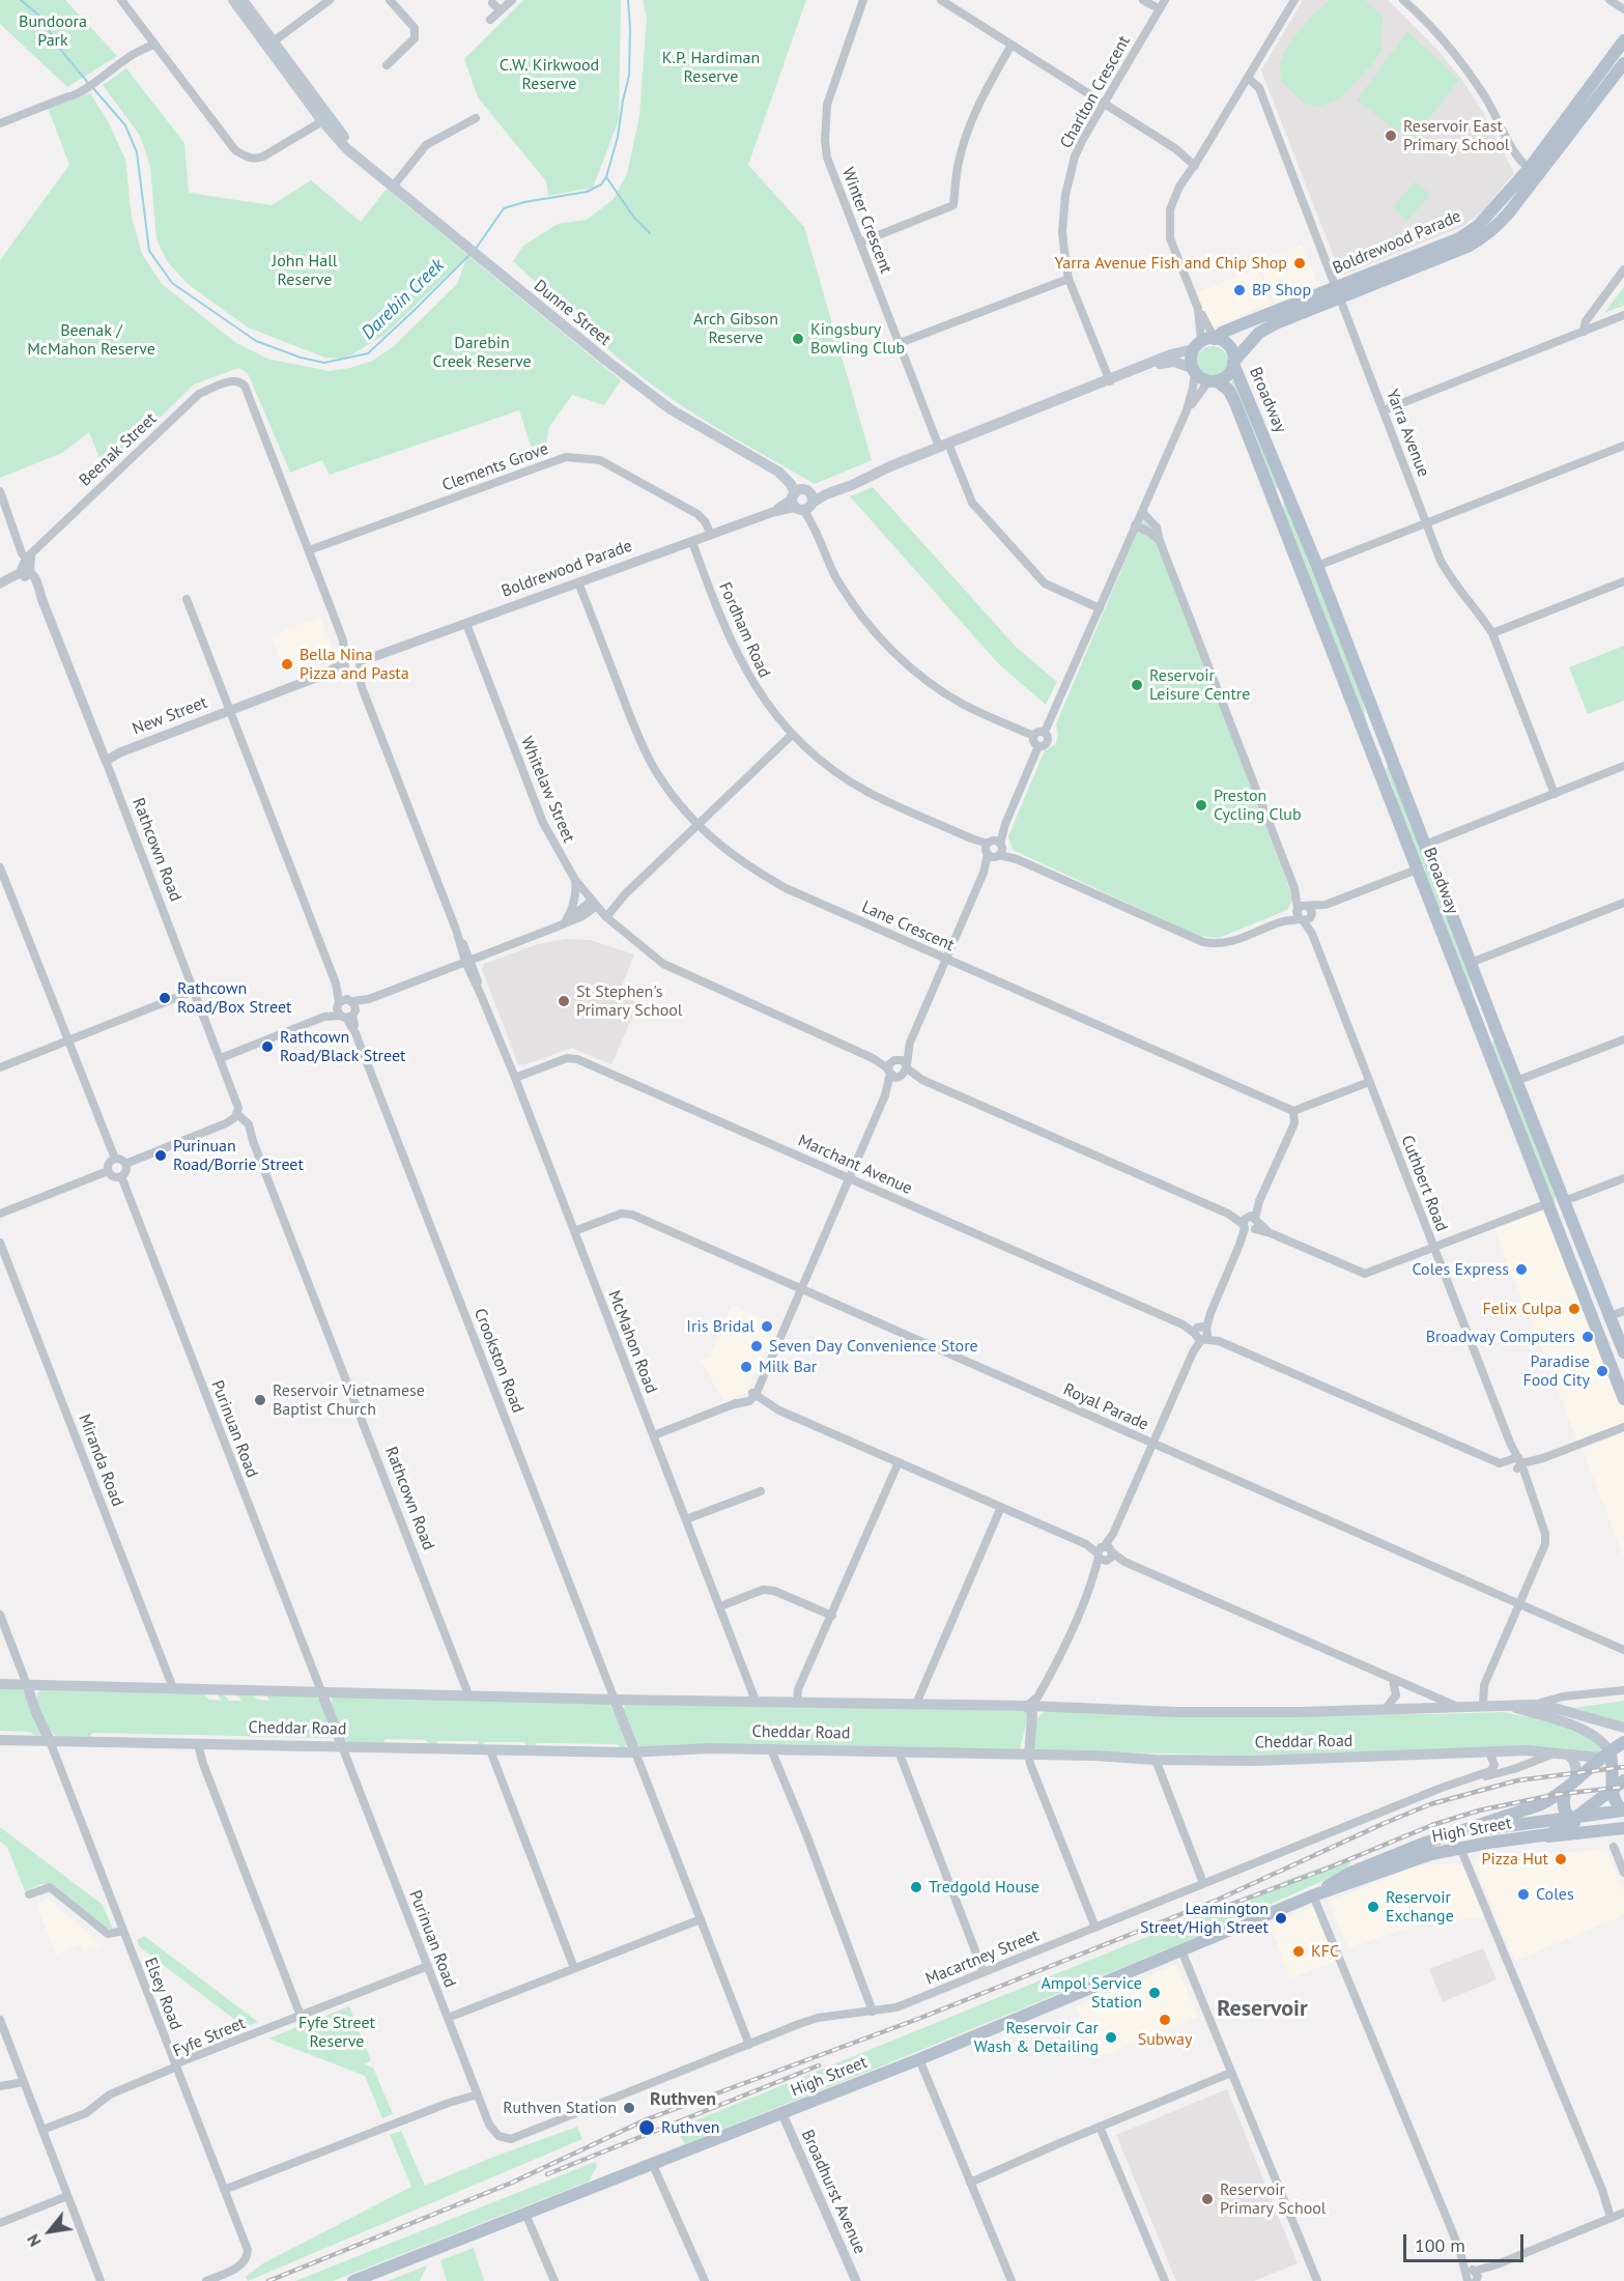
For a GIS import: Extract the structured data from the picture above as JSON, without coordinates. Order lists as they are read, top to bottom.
{
  "streets": {
    "main road": [
      "Boldrewood Parade",
      "Dunne Street",
      "Broadway",
      "Cheddar Road",
      "High Street"
    ],
    "street": [
      "Charlton Crescent",
      "Winter Crescent",
      "Yarra Avenue",
      "Beenak Street",
      "Clements Grove",
      "Fordham Road",
      "New Street",
      "Whitelaw Street",
      "Rathcown Road",
      "Lane Crescent",
      "Marchant Avenue",
      "Cuthbert Road",
      "McMahon Road",
      "Crookston Road",
      "Royal Parade",
      "Purinuan Road",
      "Miranda Road",
      "Macartney Street",
      "Elsey Road",
      "Fyfe Street",
      "Broadhurst Avenue"
    ]
  },
  "crossings": [
    ["Charlton Crescent", "Boldrewood Parade"],
    ["Winter Crescent", "Boldrewood Parade"],
    ["Boldrewood Parade", "Dunne Street"],
    ["Boldrewood Parade", "Broadway"],
    ["Boldrewood Parade", "Yarra Avenue"],
    ["Boldrewood Parade", "Clements Grove"],
    ["Boldrewood Parade", "Fordham Road"],
    ["Boldrewood Parade", "New Street"],
    ["Boldrewood Parade", "Whitelaw Street"],
    ["Boldrewood Parade", "Lane Crescent"],
    ["Boldrewood Parade", "McMahon Road"],
    ["Boldrewood Parade", "Crookston Road"],
    ["Broadway", "Fordham Road"],
    ["Broadway", "Whitelaw Street"],
    ["Beenak Street", "McMahon Road"],
    ["Clements Grove", "McMahon Road"],
    ["Fordham Road", "Cuthbert Road"],
    ["New Street", "Rathcown Road"],
    ["New Street", "Crookston Road"],
    ["Whitelaw Street", "Cuthbert Road"],
    ["Rathcown Road", "Cheddar Road"],
    ["Marchant Avenue", "Cuthbert Road"],
    ["Marchant Avenue", "McMahon Road"],
    ["Cuthbert Road", "Royal Parade"],
    ["Cuthbert Road", "Cheddar Road"],
    ["McMahon Road", "Royal Parade"],
    ["McMahon Road", "Cheddar Road"],
    ["Crookston Road", "Cheddar Road"],
    ["Purinuan Road", "Cheddar Road"],
    ["Purinuan Road", "Macartney Street"],
    ["Purinuan Road", "Fyfe Street"],
    ["Miranda Road", "Cheddar Road"],
    ["Cheddar Road", "High Street"],
    ["Cheddar Road", "Macartney Street"],
    ["Cheddar Road", "Elsey Road"],
    ["High Street", "Broadhurst Avenue"],
    ["Elsey Road", "Fyfe Street"]
  ],
  "districts": ["Reservoir", "Ruthven"],
  "water": ["Darebin Creek"],
  "parks": [
    "Bundoora Park",
    "K.P. Hardiman Reserve",
    "C.W. Kirkwood Reserve",
    "John Hall Reserve",
    "Arch Gibson Reserve",
    "Beenak / McMahon Reserve",
    "Darebin Creek Reserve",
    "Fyfe Street Reserve"
  ],
  "places": [
    "Reservoir East Primary School",
    "Yarra Avenue Fish and Chip Shop",
    "BP Shop",
    "Kingsbury Bowling Club",
    "Bella Nina Pizza and Pasta",
    "Reservoir Leisure Centre",
    "Preston Cycling Club",
    "Rathcown Road/Box Street",
    "St Stephen's Primary School",
    "Rathcown Road/Black Street",
    "Purinuan Road/Borrie Street",
    "Coles Express",
    "Felix Culpa",
    "Iris Bridal",
    "Broadway Computers",
    "Seven Day Convenience Store",
    "Milk Bar",
    "Paradise Food City",
    "Reservoir Vietnamese Baptist Church",
    "Pizza Hut",
    "Tredgold House",
    "Coles",
    "Reservoir Exchange",
    "Leamington Street/High Street",
    "KFC",
    "Ampol Service Station",
    "Subway",
    "Reservoir Car Wash & Detailing",
    "Ruthven Station",
    "Ruthven",
    "Reservoir Primary School"
  ],
  "scale_bar": "100 m",
  "north": "bottom left"
}
